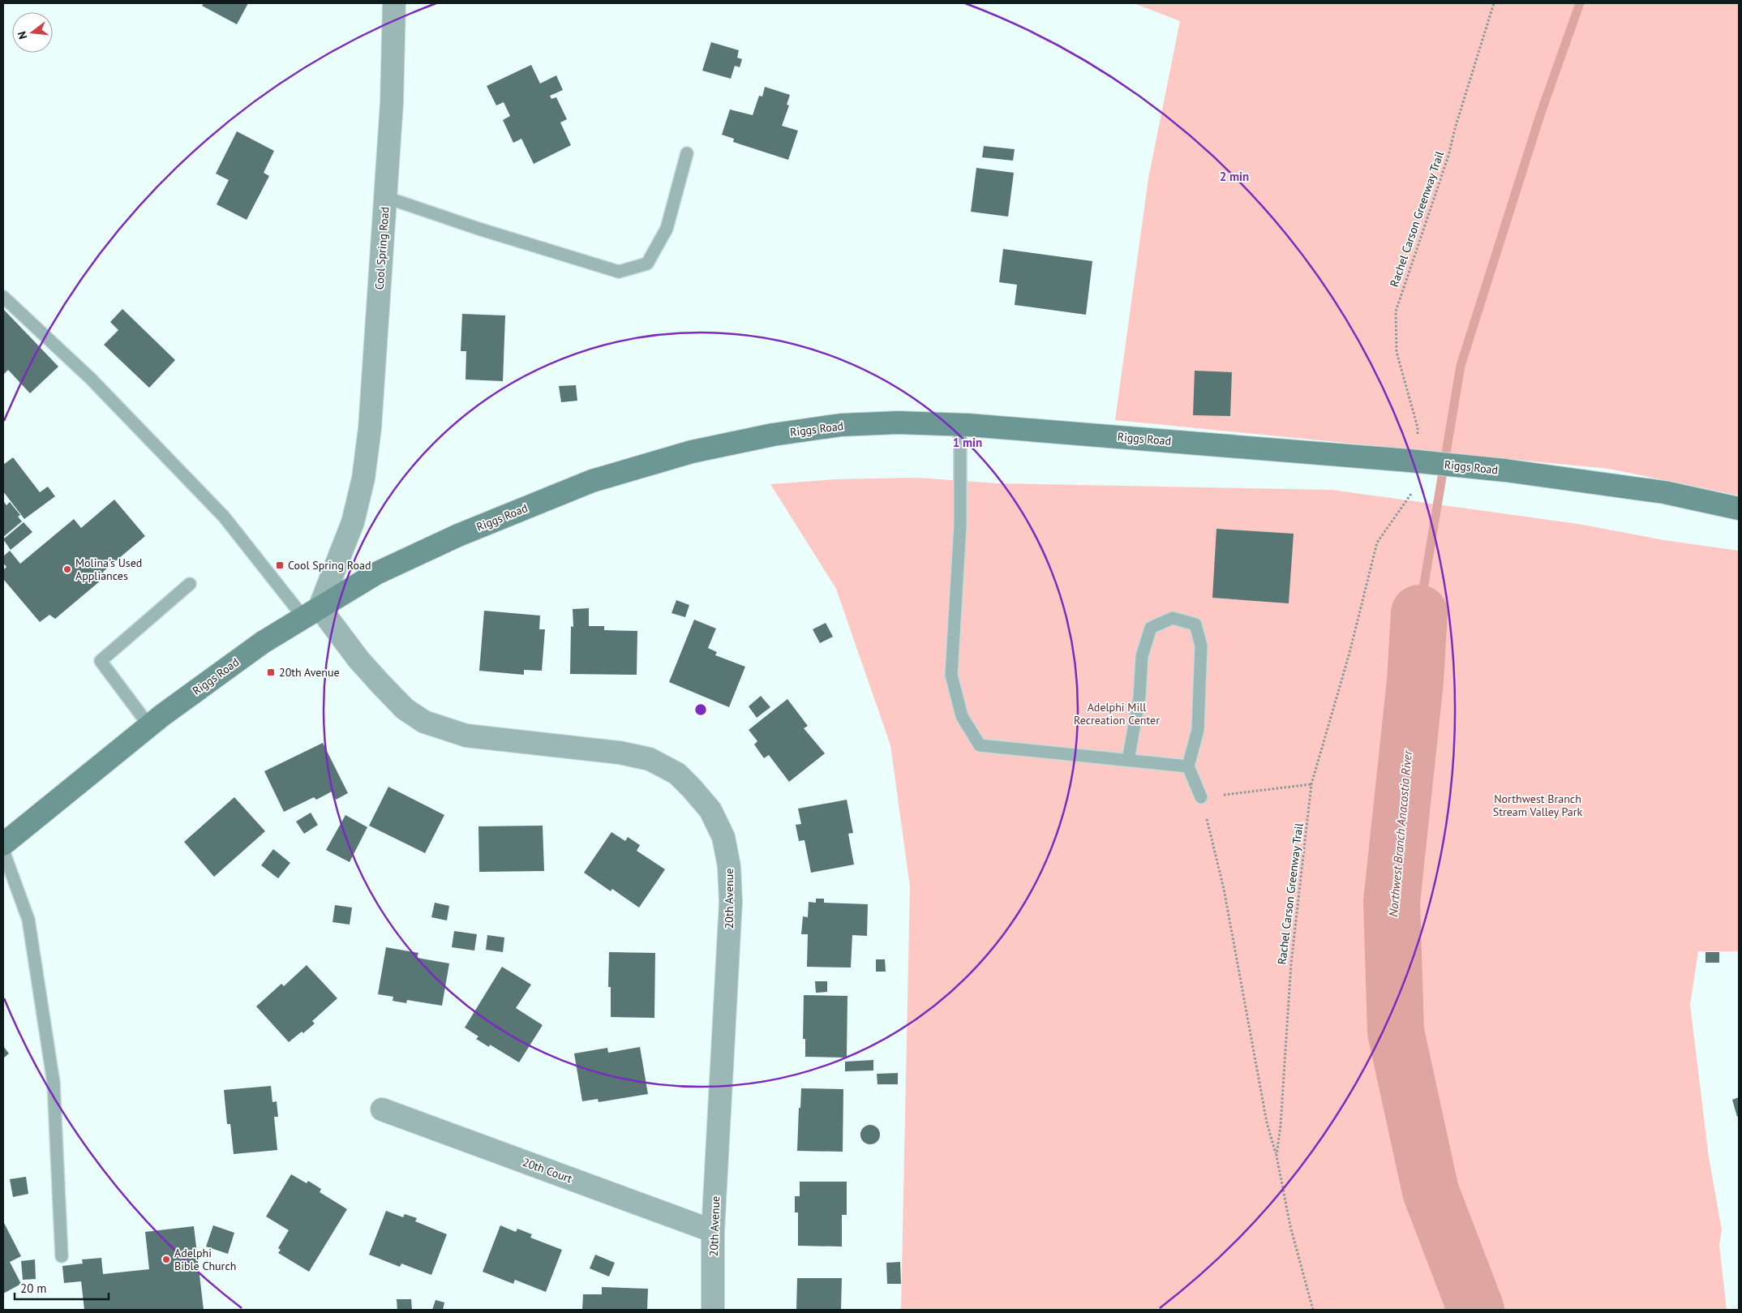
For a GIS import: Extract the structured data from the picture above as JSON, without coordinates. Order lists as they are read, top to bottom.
{
  "streets": {
    "main road": ["Riggs Road"],
    "street": ["Cool Spring Road", "20th Avenue", "20th Court"],
    "path": ["Rachel Carson Greenway Trail"]
  },
  "crossings": [
    ["Cool Spring Road", "Riggs Road"],
    ["Cool Spring Road", "20th Avenue"],
    ["Riggs Road", "20th Avenue"],
    ["20th Avenue", "20th Court"]
  ],
  "water": ["Northwest Branch Anacostia River"],
  "parks": ["Adelphi Mill Recreation Center", "Northwest Branch Stream Valley Park"],
  "places": {
    "transit": ["Cool Spring Road", "20th Avenue"],
    "other": ["Molina's Used Appliances", "Adelphi Bible Church"]
  },
  "scale_bar": "20 m",
  "north": "left",
  "rings": ["2 min", "1 min"]
}
